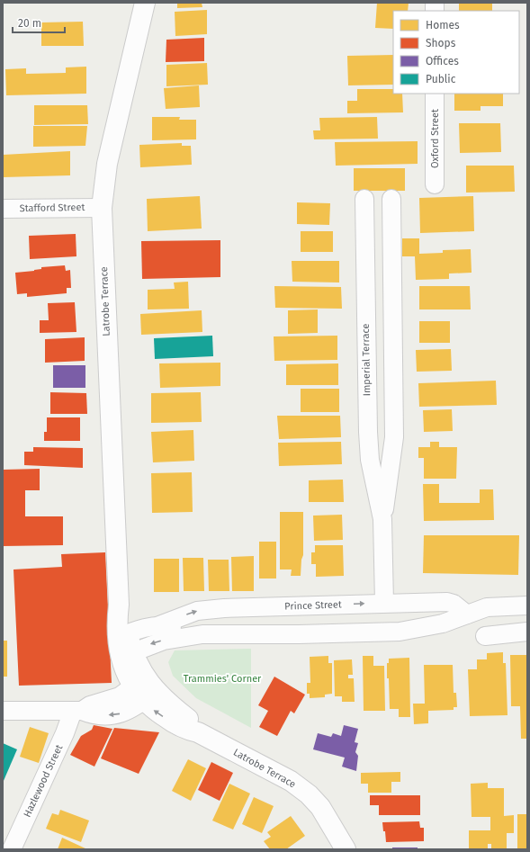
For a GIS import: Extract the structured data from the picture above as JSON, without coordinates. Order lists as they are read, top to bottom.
{
  "streets": {
    "main road": ["Latrobe Terrace"],
    "street": [
      "Oxford Street",
      "Stafford Street",
      "Imperial Terrace",
      "Prince Street",
      "Hazlewood Street"
    ]
  },
  "crossings": [
    ["Stafford Street", "Latrobe Terrace"],
    ["Latrobe Terrace", "Prince Street"],
    ["Imperial Terrace", "Prince Street"]
  ],
  "parks": ["Trammies' Corner"],
  "legend": [
    "Homes",
    "Shops",
    "Offices",
    "Public"
  ],
  "scale_bar": "20 m"
}
